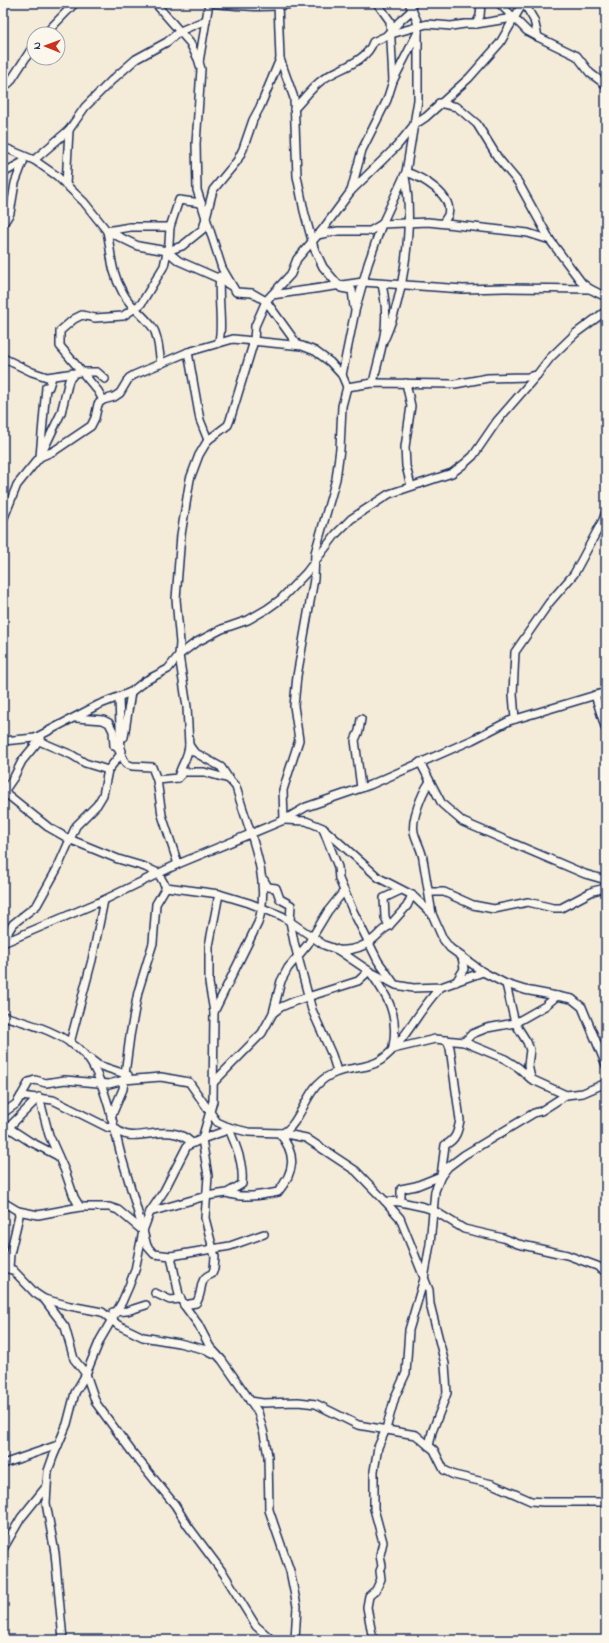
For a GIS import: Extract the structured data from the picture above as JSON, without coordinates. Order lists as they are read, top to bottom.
{
  "north": "left"
}
